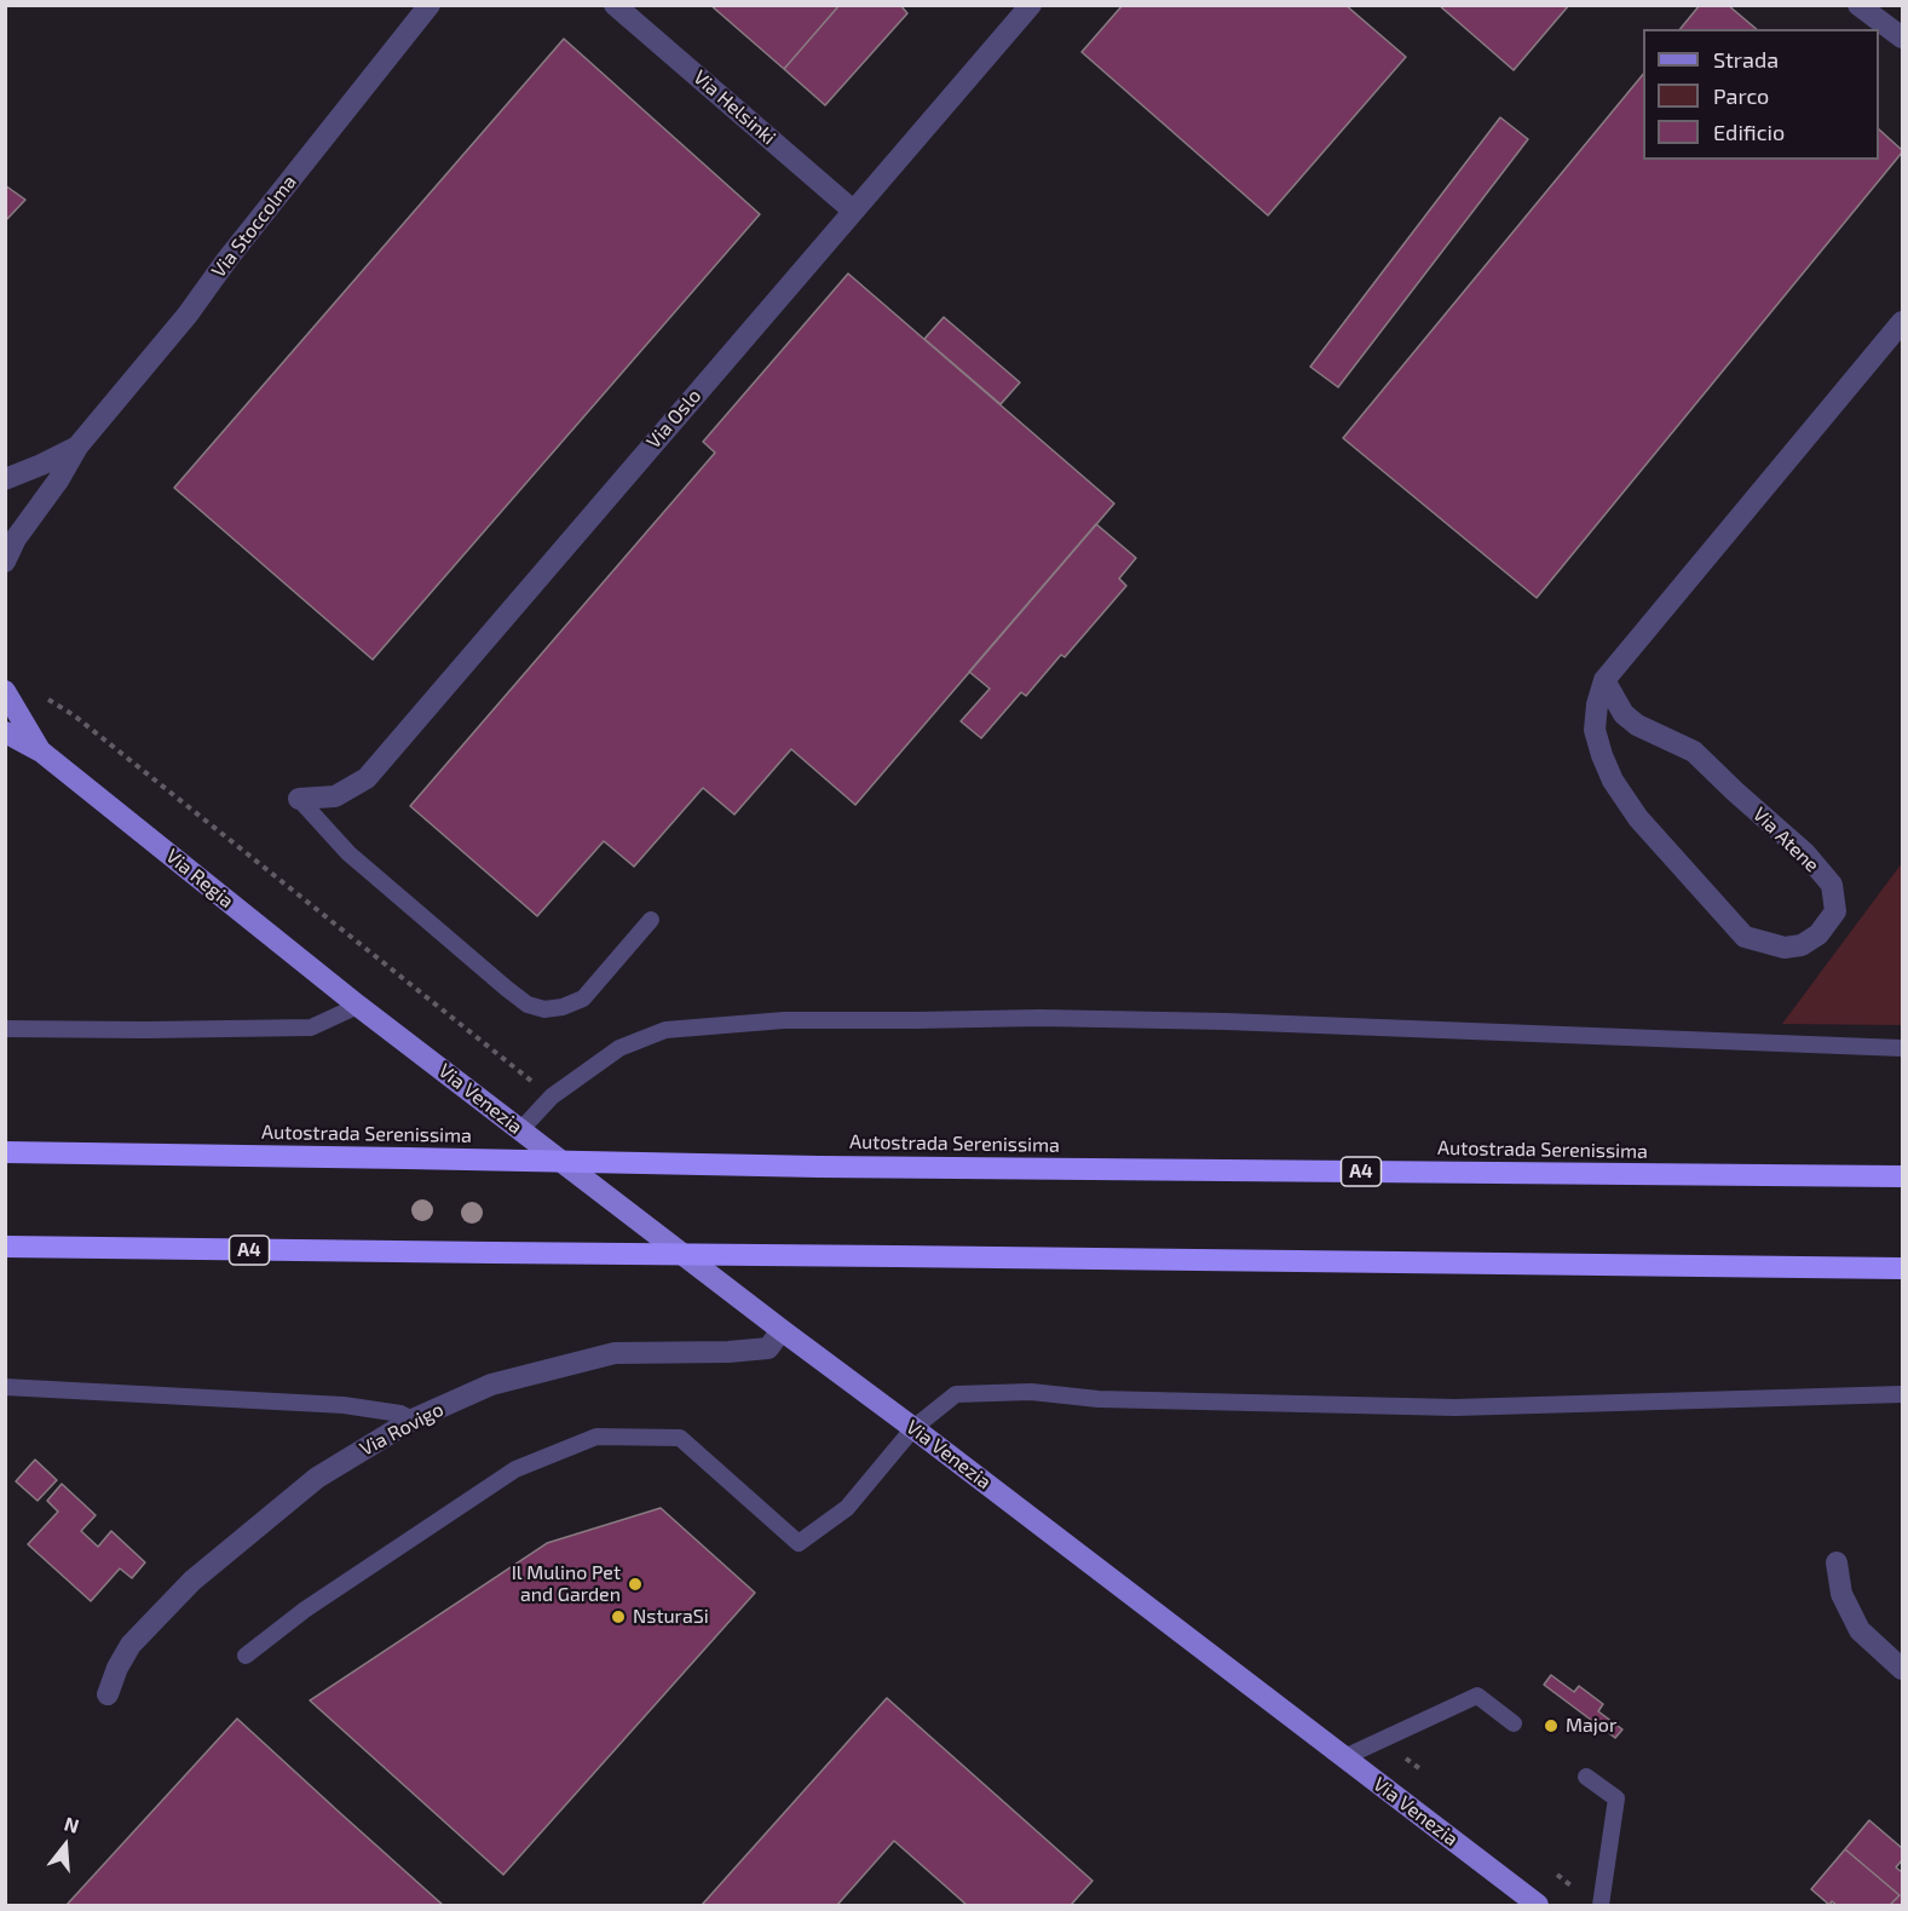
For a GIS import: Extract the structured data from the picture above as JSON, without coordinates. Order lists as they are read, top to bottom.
{
  "streets": {
    "highway": ["Autostrada Serenissima", "A4"],
    "main road": ["Via Regia", "Via Venezia"],
    "street": [
      "Via Helsinki",
      "Via Stoccolma",
      "Via Oslo",
      "Via Atene",
      "Via Rovigo"
    ]
  },
  "crossings": [
    ["Via Helsinki", "Via Oslo"],
    ["Via Regia", "Via Venezia"],
    ["Via Venezia", "Via Rovigo"]
  ],
  "places": ["Il Mulino Pet and Garden", "NsturaSi", "Major"],
  "legend": ["Strada", "Parco", "Edificio"],
  "north": "top"
}
